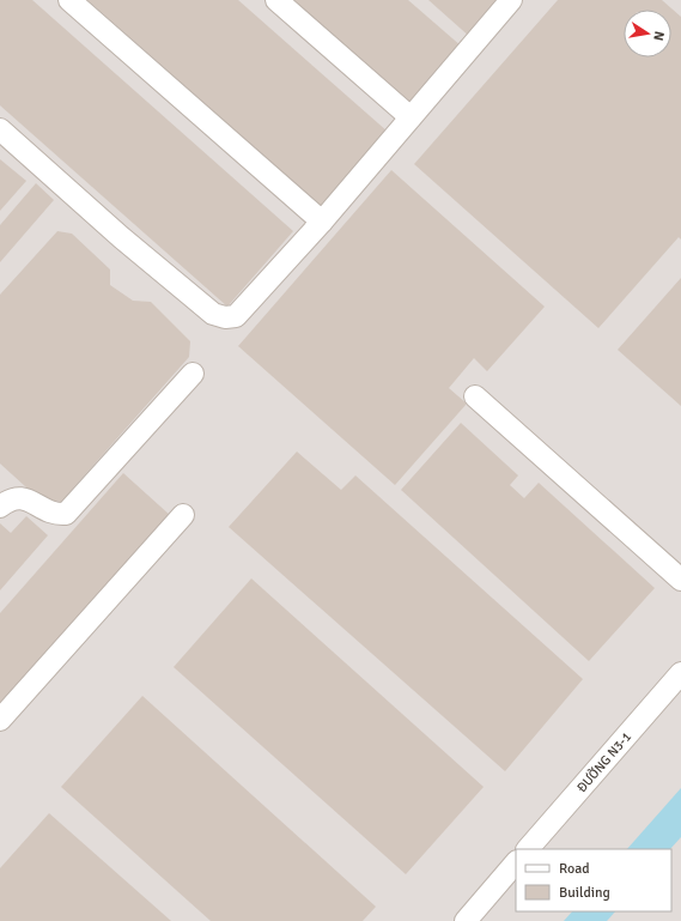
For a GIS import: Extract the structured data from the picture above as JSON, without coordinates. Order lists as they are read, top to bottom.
{
  "streets": {
    "street": ["ĐƯỜNG N3-1"]
  },
  "legend": ["Road", "Building"],
  "north": "right"
}
